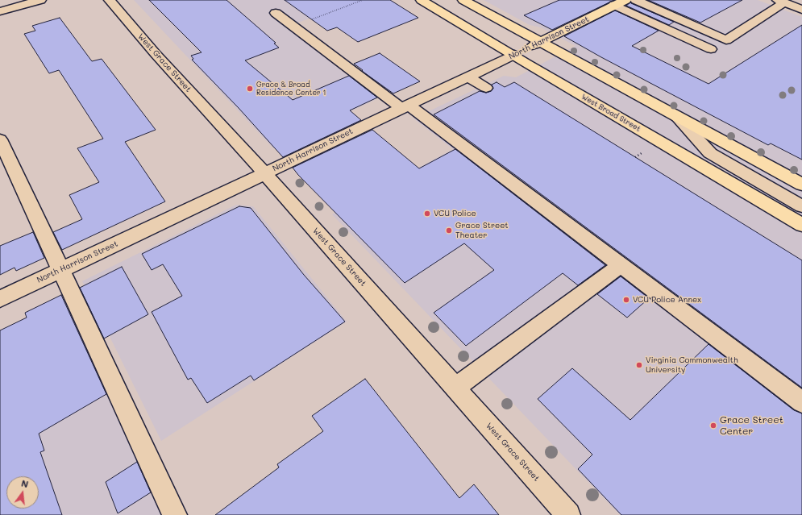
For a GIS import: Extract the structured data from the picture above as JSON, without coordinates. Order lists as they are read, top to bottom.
{
  "streets": {
    "main road": ["North Harrison Street", "West Broad Street"],
    "street": ["West Grace Street"]
  },
  "crossings": [
    ["North Harrison Street", "West Grace Street"],
    ["North Harrison Street", "West Broad Street"]
  ],
  "places": [
    "Grace & Broad Residence Center 1",
    "VCU Police",
    "Grace Street Theater",
    "VCU Police Annex",
    "Virginia Commonwealth University",
    "Grace Street Center"
  ],
  "north": "top"
}
